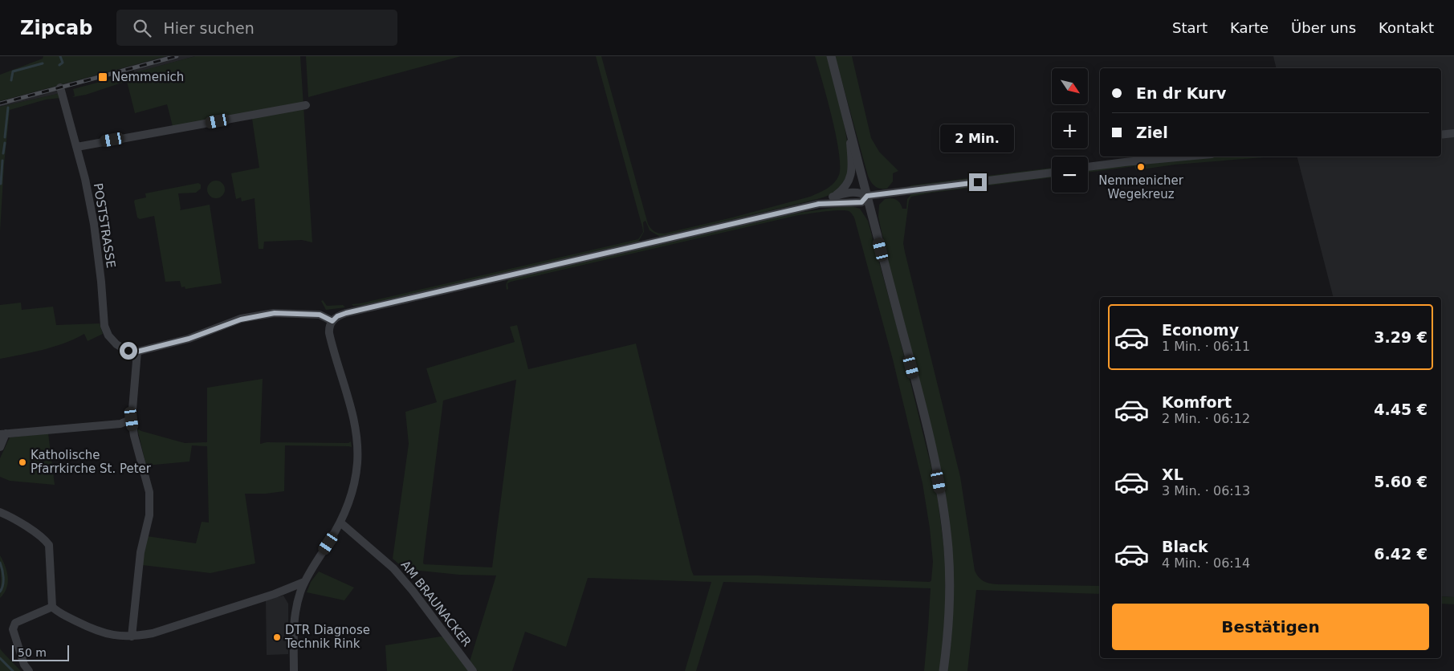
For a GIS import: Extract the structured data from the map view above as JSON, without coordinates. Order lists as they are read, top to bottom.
{
  "streets": {
    "street": ["POSTSTRASSE", "AM BRAUNACKER"]
  },
  "places": {
    "transit": ["Nemmenich"],
    "other": ["Nemmenicher Wegekreuz", "Katholische Pfarrkirche St. Peter", "DTR Diagnose Technik Rink"]
  },
  "scale_bar": "50 m",
  "north": "bottom right",
  "page": {
    "header": "Zipcab",
    "search": "Hier suchen",
    "nav": [
      "Start",
      "Karte",
      "Über uns",
      "Kontakt"
    ],
    "map_buttons": ["+", "−"],
    "banner": ["En dr Kurv", "Ziel"],
    "bubble": "2 Min.",
    "list": [
      {
        "name": "Economy",
        "note": "1 Min. · 06:11",
        "value": "3.29 €"
      },
      {
        "name": "Komfort",
        "note": "2 Min. · 06:12",
        "value": "4.45 €"
      },
      {
        "name": "XL",
        "note": "3 Min. · 06:13",
        "value": "5.60 €"
      },
      {
        "name": "Black",
        "note": "4 Min. · 06:14",
        "value": "6.42 €"
      }
    ],
    "buttons": "Bestätigen",
    "scale": "50 m"
  }
}
